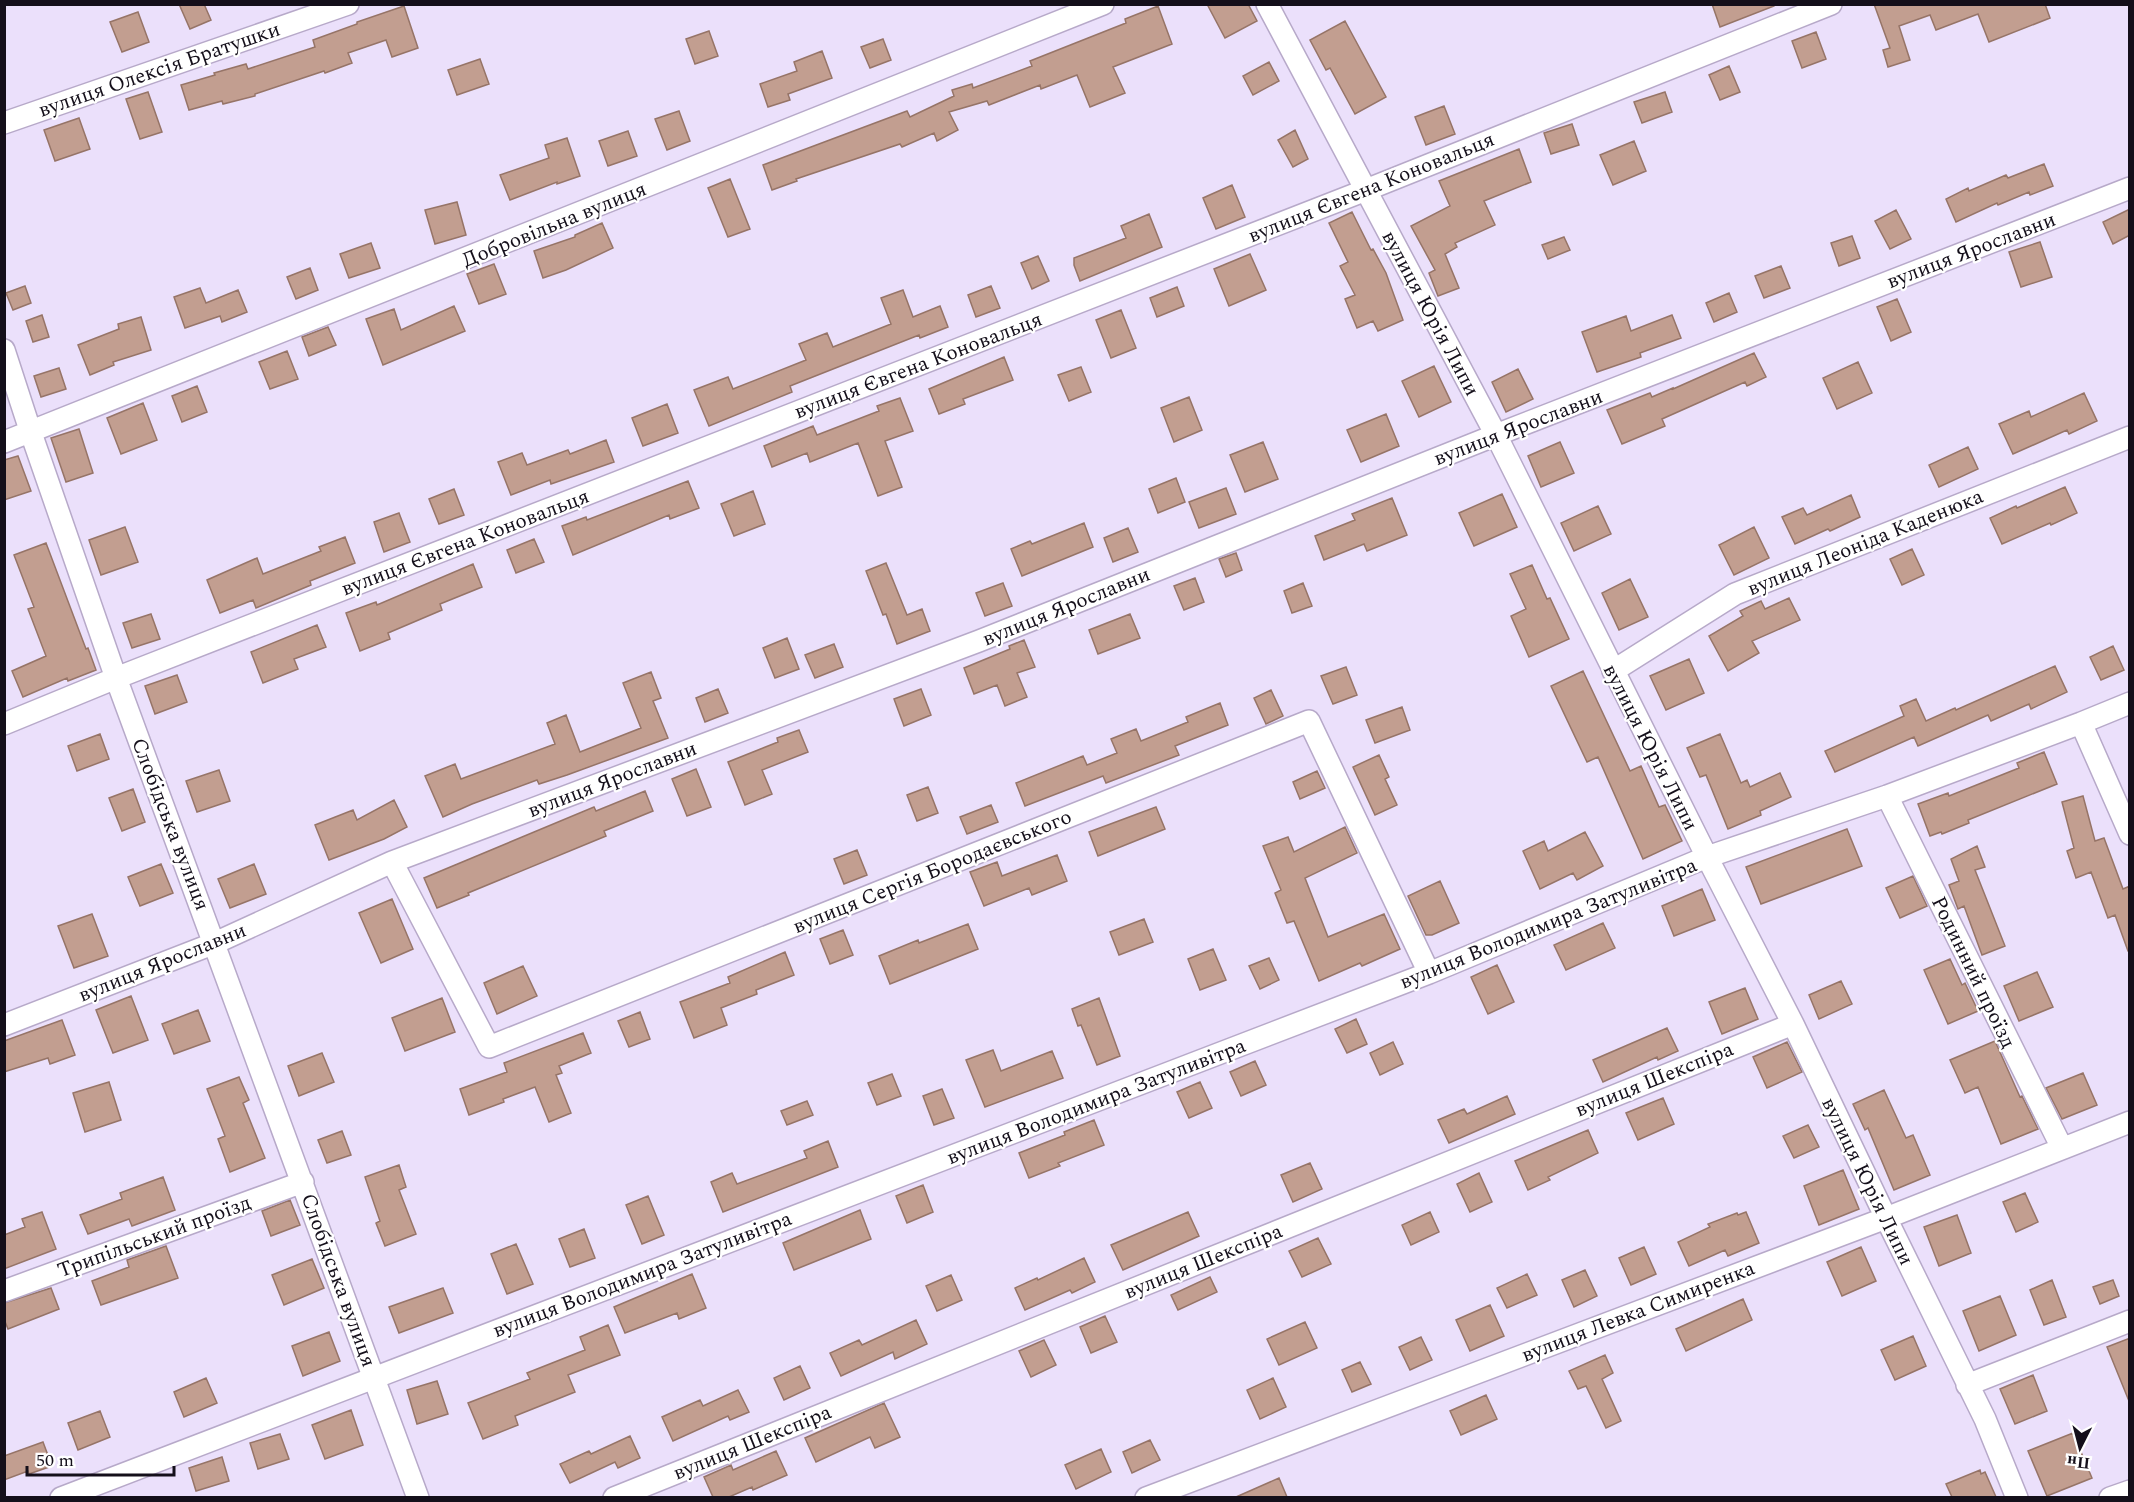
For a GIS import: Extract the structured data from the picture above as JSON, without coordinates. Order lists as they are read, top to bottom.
{
  "streets": {
    "street": [
      "вулиця Олексія Братушки",
      "вулиця Євгена Коновальця",
      "Добровільна вулиця",
      "вулиця Ярославни",
      "вулиця Юрія Липи",
      "вулиця Леоніда Каденюка",
      "Слобідська вулиця",
      "вулиця Сергія Бородаєвського",
      "вулиця Володимира Затуливітра",
      "Родинний проїзд",
      "вулиця Шекспіра",
      "Трипільський проїзд",
      "вулиця Левка Симиренка"
    ]
  },
  "crossings": [
    ["вулиця Євгена Коновальця", "вулиця Юрія Липи"],
    ["вулиця Євгена Коновальця", "Слобідська вулиця"],
    ["Добровільна вулиця", "Слобідська вулиця"],
    ["вулиця Ярославни", "вулиця Юрія Липи"],
    ["вулиця Ярославни", "Слобідська вулиця"],
    ["вулиця Ярославни", "вулиця Сергія Бородаєвського"],
    ["вулиця Юрія Липи", "вулиця Леоніда Каденюка"],
    ["вулиця Юрія Липи", "вулиця Володимира Затуливітра"],
    ["вулиця Юрія Липи", "вулиця Шекспіра"],
    ["вулиця Юрія Липи", "вулиця Левка Симиренка"],
    ["Слобідська вулиця", "вулиця Володимира Затуливітра"],
    ["Слобідська вулиця", "Трипільський проїзд"],
    ["вулиця Сергія Бородаєвського", "вулиця Володимира Затуливітра"],
    ["вулиця Володимира Затуливітра", "Родинний проїзд"],
    ["Родинний проїзд", "вулиця Левка Симиренка"]
  ],
  "scale_bar": "50 m",
  "north": "bottom"
}
